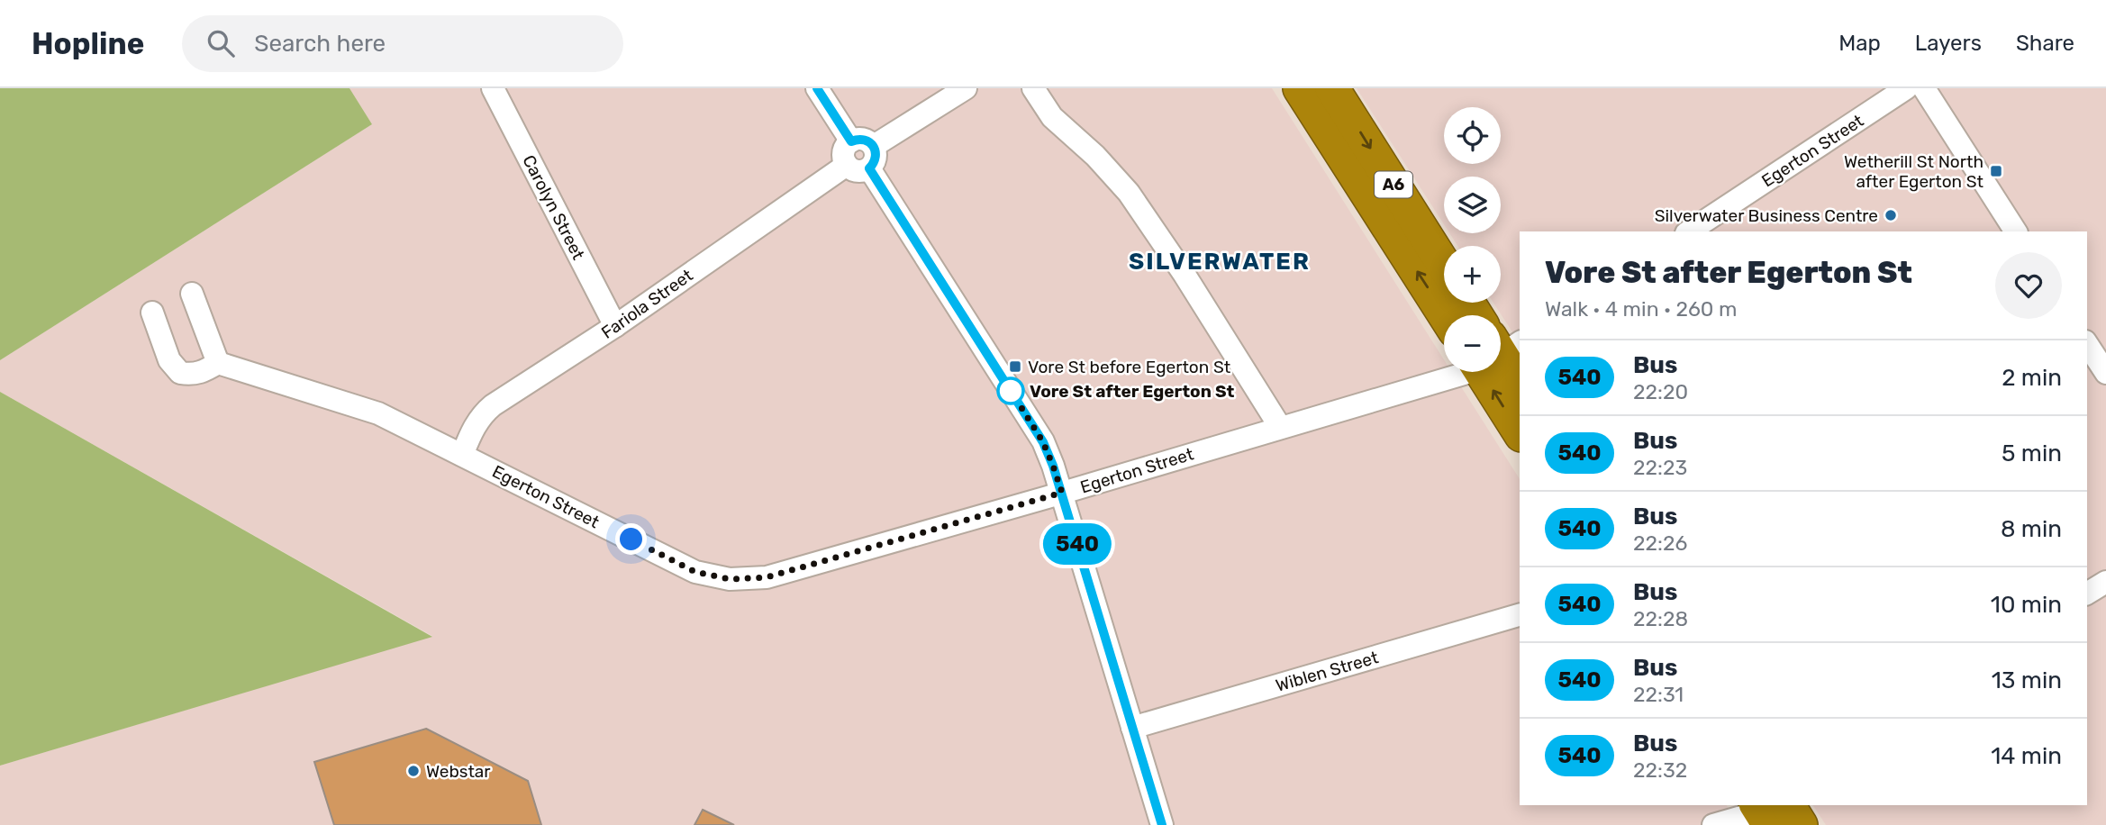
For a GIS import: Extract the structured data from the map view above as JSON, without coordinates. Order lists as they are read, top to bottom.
{
  "streets": {
    "highway": ["A6"],
    "street": [
      "Egerton Street",
      "Carolyn Street",
      "Fariola Street",
      "Wiblen Street"
    ]
  },
  "crossings": [
    ["Egerton Street", "Fariola Street"],
    ["Carolyn Street", "Fariola Street"]
  ],
  "districts": ["SILVERWATER"],
  "places": {
    "transit": ["Wetherill St North after Egerton St", "Vore St before Egerton St"],
    "other": ["Silverwater Business Centre", "Vore St after Egerton St", "Webstar"]
  },
  "lines": ["bus line 540"],
  "page": {
    "header": "Hopline",
    "search": "Search here",
    "nav": ["Map", "Layers", "Share"],
    "on_map": "540",
    "map_buttons": ["+", "−"],
    "heading": ["Vore St after Egerton St", "Walk · 4 min · 260 m"],
    "list": [
      {
        "mark": "540",
        "name": "Bus",
        "note": "22:20",
        "value": "2 min"
      },
      {
        "mark": "540",
        "name": "Bus",
        "note": "22:23",
        "value": "5 min"
      },
      {
        "mark": "540",
        "name": "Bus",
        "note": "22:26",
        "value": "8 min"
      },
      {
        "mark": "540",
        "name": "Bus",
        "note": "22:28",
        "value": "10 min"
      },
      {
        "mark": "540",
        "name": "Bus",
        "note": "22:31",
        "value": "13 min"
      },
      {
        "mark": "540",
        "name": "Bus",
        "note": "22:32",
        "value": "14 min"
      }
    ]
  }
}
